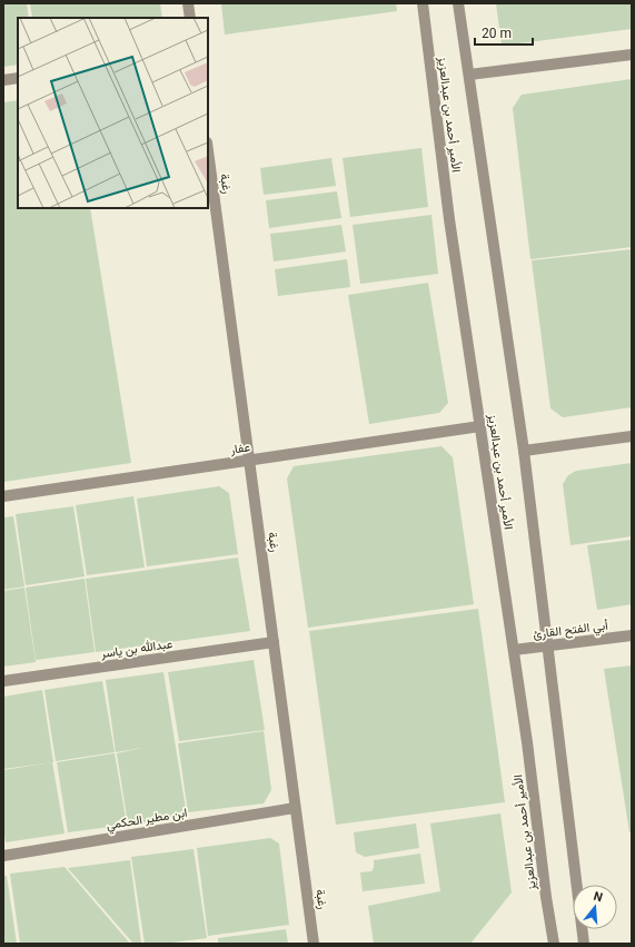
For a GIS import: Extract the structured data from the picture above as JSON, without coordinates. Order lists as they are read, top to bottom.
{
  "streets": {
    "street": [
      "الأمير أحمد بن عبدالعزيز",
      "رغبة",
      "عفار",
      "أبي الفتح القارئ",
      "عبدالله بن ياسر",
      "ابن مطير الحكمي"
    ]
  },
  "crossings": [
    ["الأمير أحمد بن عبدالعزيز", "عفار"],
    ["الأمير أحمد بن عبدالعزيز", "أبي الفتح القارئ"],
    ["رغبة", "عفار"],
    ["رغبة", "عبدالله بن ياسر"],
    ["رغبة", "ابن مطير الحكمي"]
  ],
  "scale_bar": "20 m",
  "north": "top"
}
